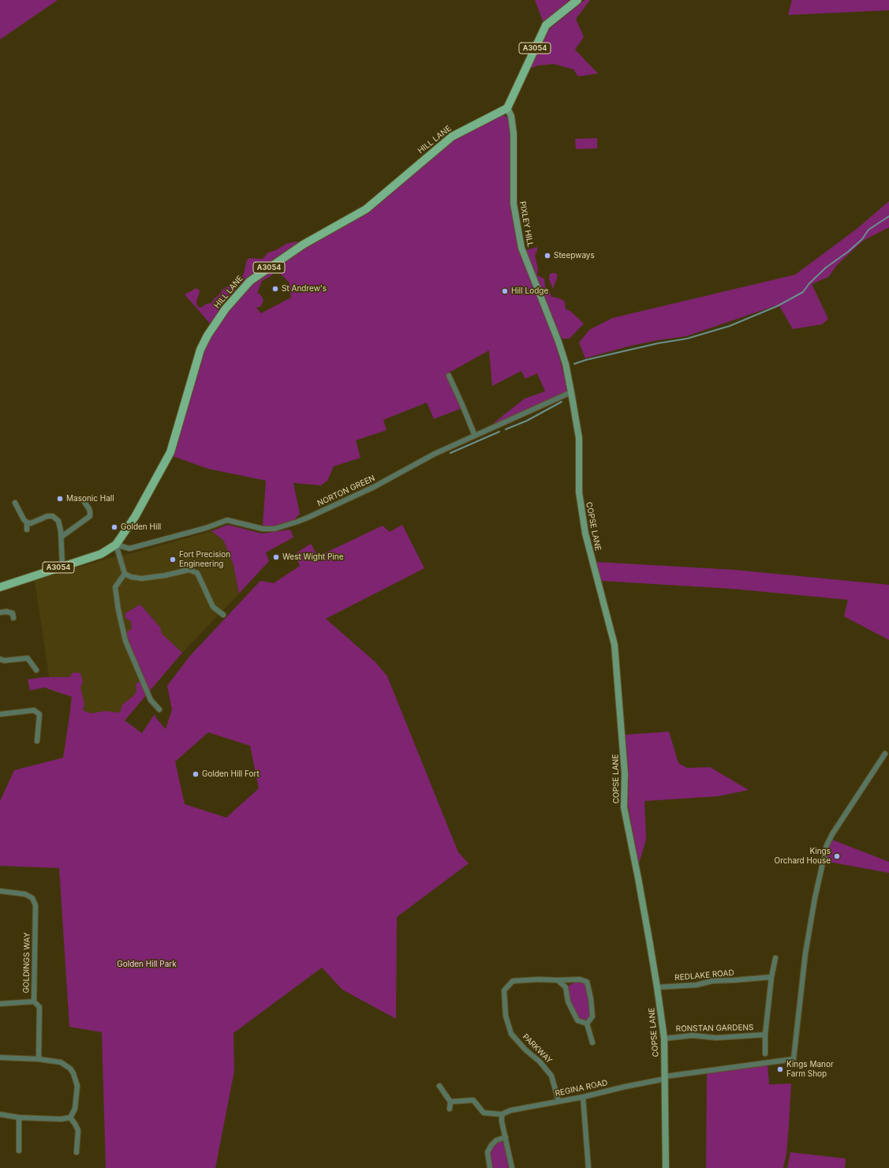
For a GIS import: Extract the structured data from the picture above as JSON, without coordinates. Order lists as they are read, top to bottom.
{
  "streets": {
    "main road": ["A3054", "HILL LANE"],
    "street": [
      "PIXLEY HILL",
      "NORTON GREEN",
      "COPSE LANE",
      "GOLDINGS WAY",
      "REDLAKE ROAD",
      "RONSTAN GARDENS",
      "PARKWAY",
      "REGINA ROAD"
    ]
  },
  "crossings": [
    ["A3054", "HILL LANE"],
    ["A3054", "PIXLEY HILL"],
    ["A3054", "NORTON GREEN"],
    ["HILL LANE", "PIXLEY HILL"],
    ["HILL LANE", "NORTON GREEN"],
    ["PIXLEY HILL", "NORTON GREEN"],
    ["PIXLEY HILL", "COPSE LANE"],
    ["NORTON GREEN", "COPSE LANE"],
    ["COPSE LANE", "REDLAKE ROAD"],
    ["COPSE LANE", "RONSTAN GARDENS"],
    ["COPSE LANE", "REGINA ROAD"],
    ["PARKWAY", "REGINA ROAD"]
  ],
  "parks": ["Golden Hill Park"],
  "places": [
    "Steepways",
    "St Andrew's",
    "Hill Lodge",
    "Masonic Hall",
    "Golden Hill",
    "West Wight Pine",
    "Fort Precision Engineering",
    "Golden Hill Fort",
    "Kings Orchard House",
    "Kings Manor Farm Shop"
  ]
}
